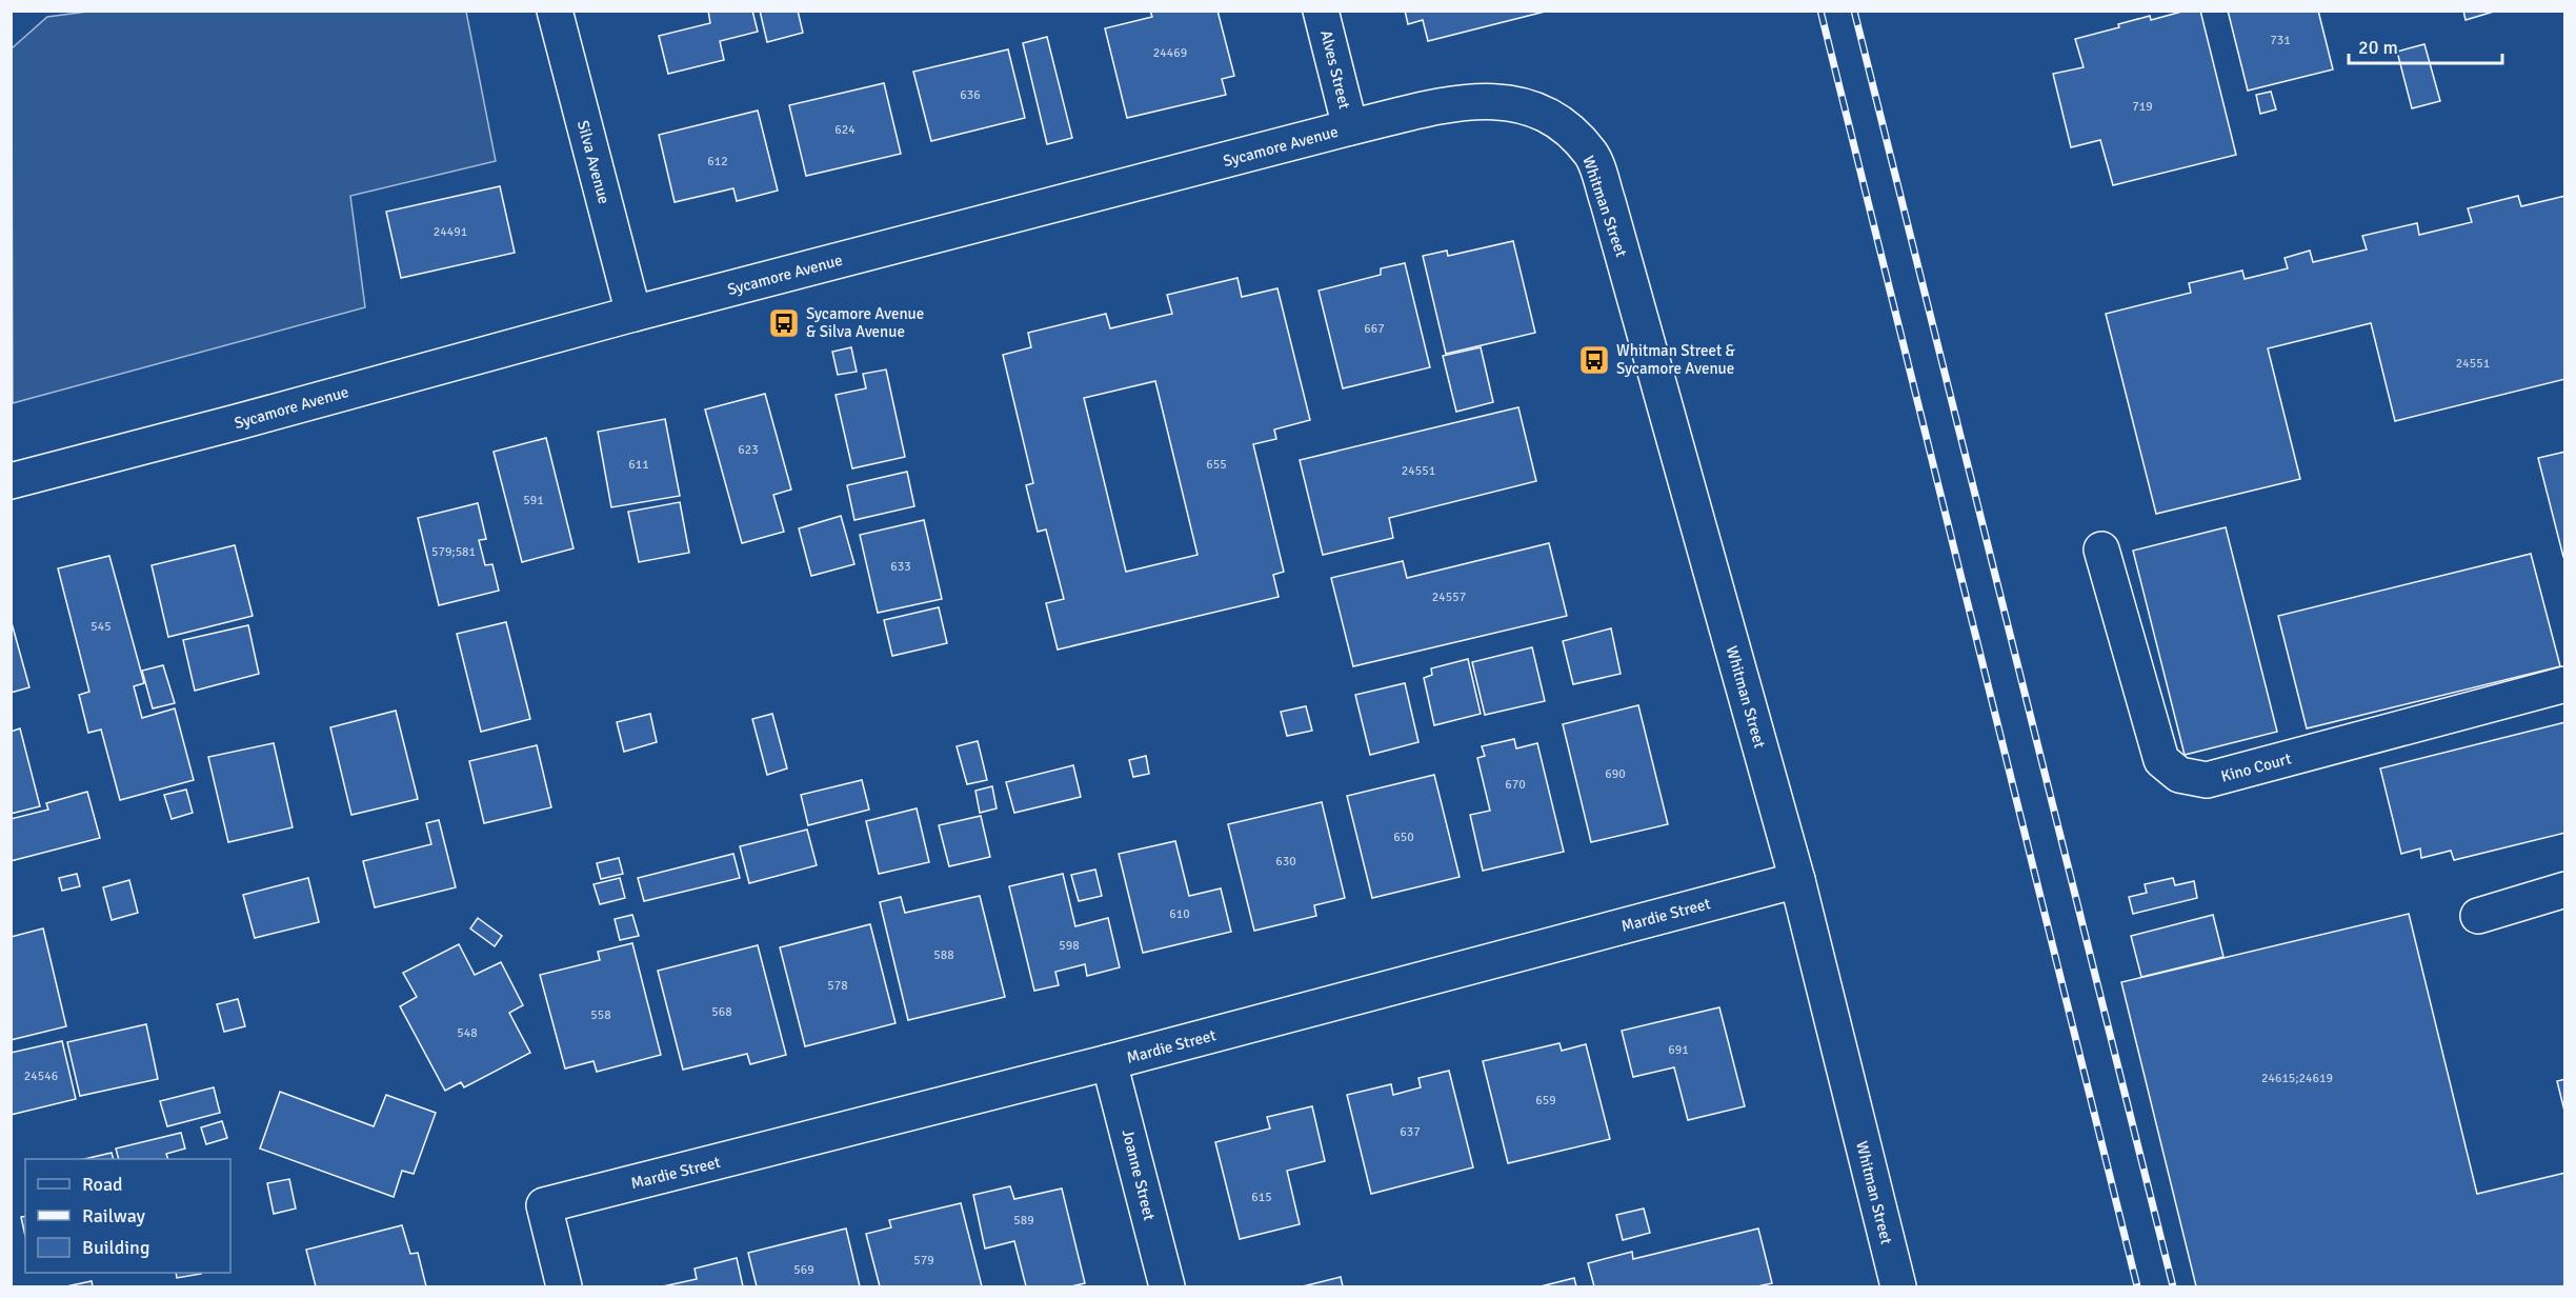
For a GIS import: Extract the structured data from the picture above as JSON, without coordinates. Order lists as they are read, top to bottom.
{
  "streets": {
    "street": [
      "Alves Street",
      "Sycamore Avenue",
      "Silva Avenue",
      "Whitman Street",
      "Kino Court",
      "Mardie Street",
      "Joanne Street"
    ]
  },
  "crossings": [
    ["Alves Street", "Sycamore Avenue"],
    ["Sycamore Avenue", "Silva Avenue"],
    ["Sycamore Avenue", "Whitman Street"],
    ["Whitman Street", "Mardie Street"],
    ["Mardie Street", "Joanne Street"]
  ],
  "places": {
    "bus stop": ["Sycamore Avenue & Silva Avenue", "Whitman Street & Sycamore Avenue"]
  },
  "house_numbers": [
    "731",
    "24469",
    "636",
    "719",
    "624",
    "612",
    "24491",
    "667",
    "24551",
    "623",
    "611",
    "655",
    "24551",
    "591",
    "579;581",
    "633",
    "24557",
    "545",
    "690",
    "670",
    "650",
    "630",
    "610",
    "598",
    "588",
    "578",
    "568",
    "558",
    "548",
    "691",
    "24546",
    "24615;24619",
    "659",
    "637",
    "615",
    "589",
    "579",
    "569"
  ],
  "legend": ["Road", "Railway", "Building"],
  "scale_bar": "20 m"
}
